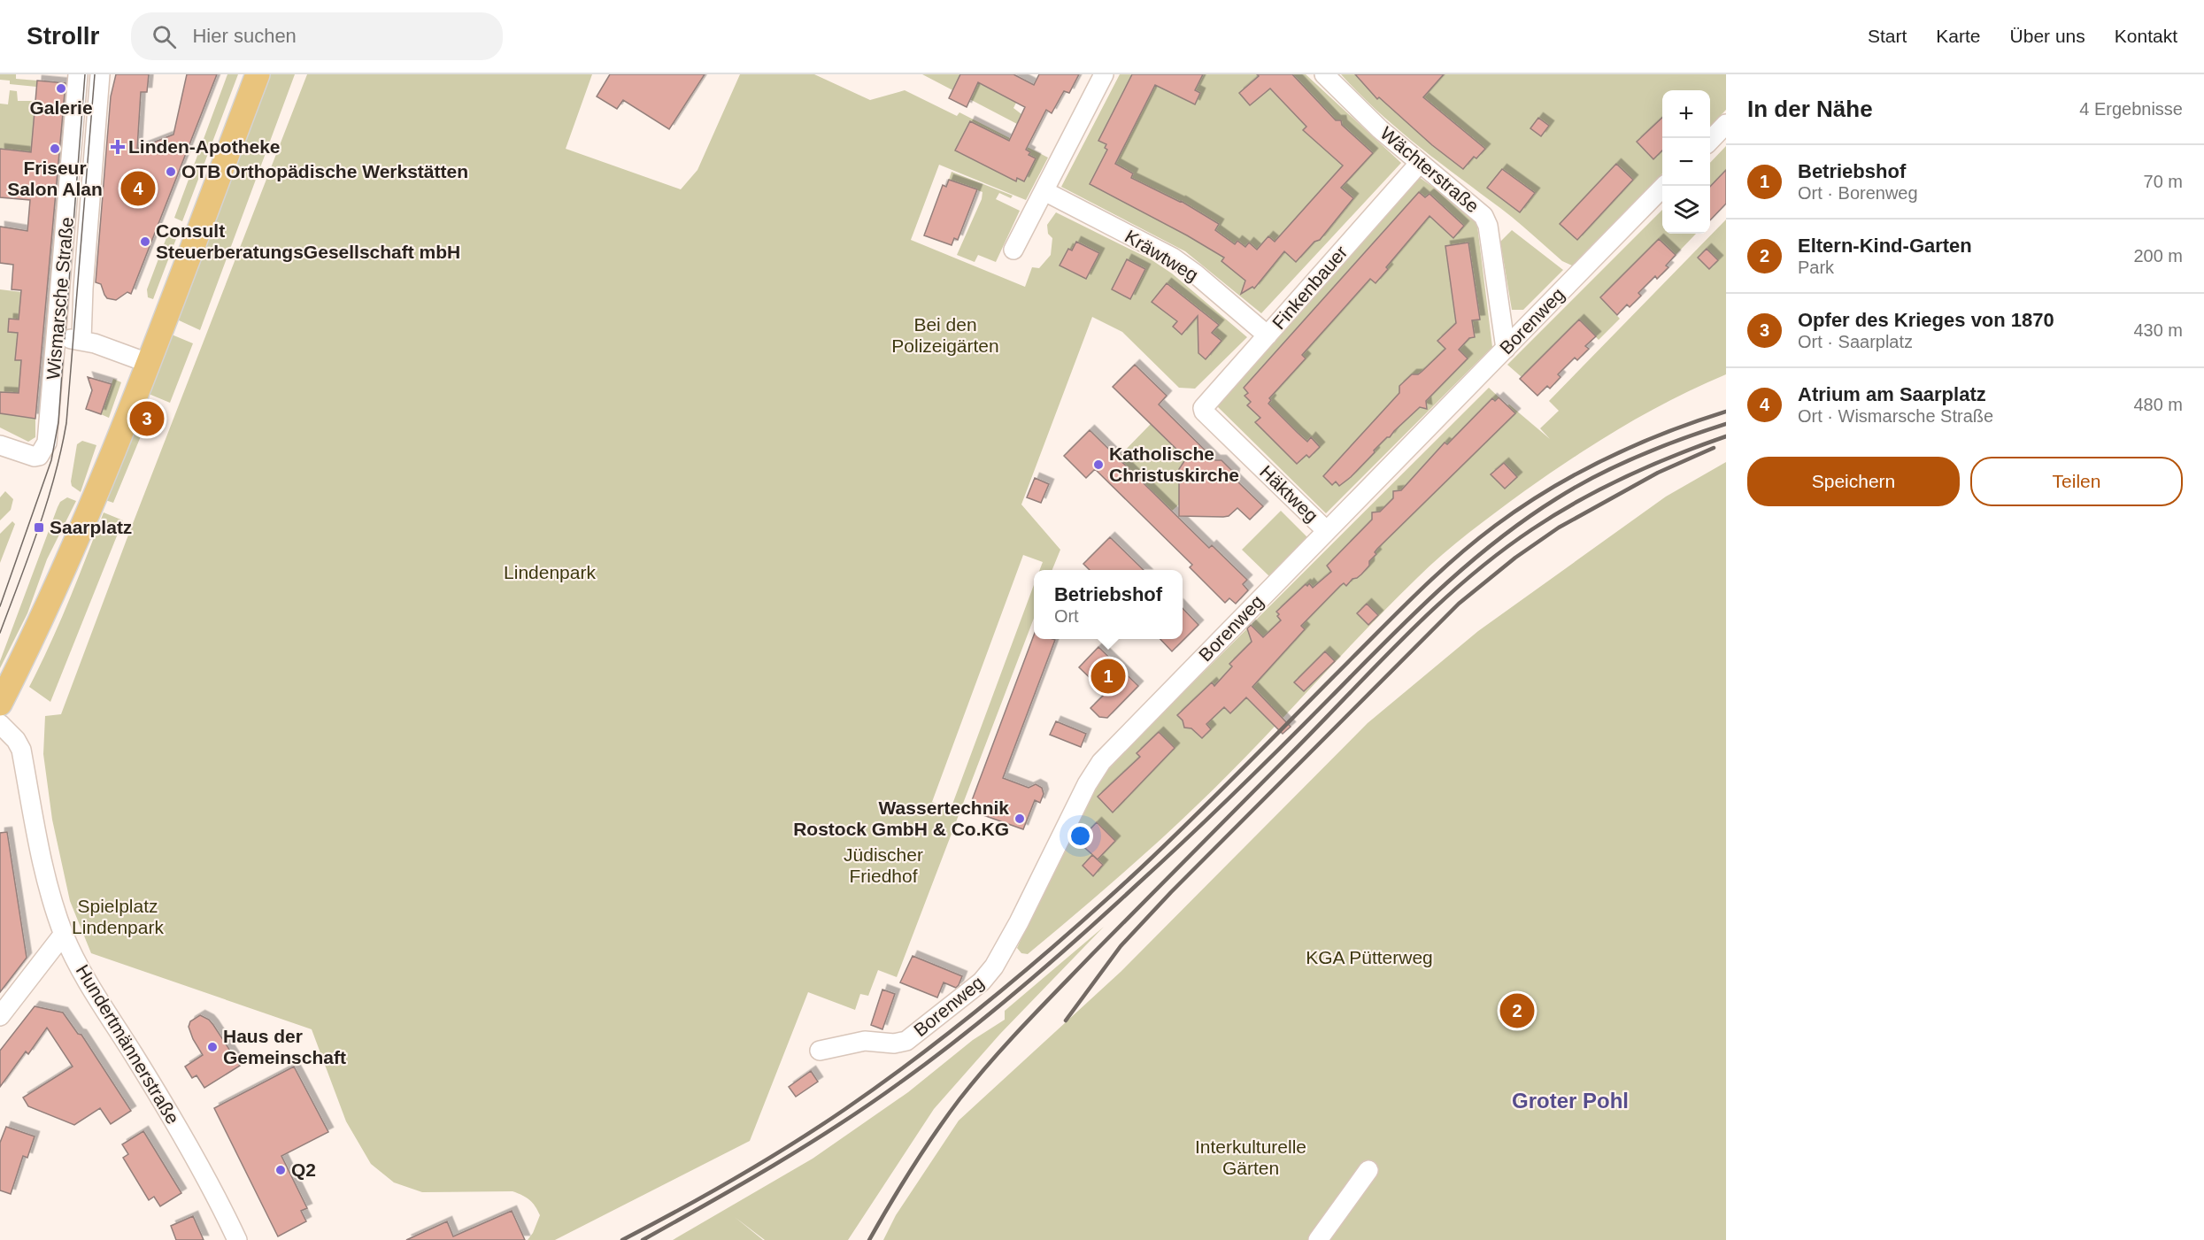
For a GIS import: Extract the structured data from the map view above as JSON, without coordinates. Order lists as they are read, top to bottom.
{
  "streets": {
    "street": [
      "Wächterstraße",
      "Kräwtweg",
      "Finkenbauer",
      "Wismarsche Straße",
      "Borenweg",
      "Häktweg",
      "Hundertmännerstraße"
    ]
  },
  "crossings": [
    ["Wächterstraße", "Finkenbauer"],
    ["Wächterstraße", "Borenweg"],
    ["Kräwtweg", "Finkenbauer"],
    ["Finkenbauer", "Häktweg"],
    ["Borenweg", "Häktweg"]
  ],
  "districts": ["Groter Pohl"],
  "parks": [
    "Bei den Polizeigärten",
    "Lindenpark",
    "Jüdischer Friedhof",
    "Spielplatz Lindenpark",
    "KGA Pütterweg",
    "Interkulturelle Gärten"
  ],
  "places": {
    "other": [
      "Galerie",
      "Friseur Salon Alan",
      "OTB Orthopädische Werkstätten",
      "Consult SteuerberatungsGesellschaft mbH",
      "Katholische Christuskirche",
      "Wassertechnik Rostock GmbH & Co.KG",
      "Haus der Gemeinschaft",
      "Q2"
    ],
    "health": ["Linden-Apotheke"],
    "transit": ["Saarplatz"]
  },
  "page": {
    "header": "Strollr",
    "search": "Hier suchen",
    "nav": [
      "Start",
      "Karte",
      "Über uns",
      "Kontakt"
    ],
    "heading": ["In der Nähe", "4 Ergebnisse"],
    "map_buttons": ["+", "−"],
    "list": [
      {
        "mark": "1",
        "name": "Betriebshof",
        "note": "Ort · Borenweg",
        "value": "70 m"
      },
      {
        "mark": "2",
        "name": "Eltern-Kind-Garten",
        "note": "Park",
        "value": "200 m"
      },
      {
        "mark": "3",
        "name": "Opfer des Krieges von 1870",
        "note": "Ort · Saarplatz",
        "value": "430 m"
      },
      {
        "mark": "4",
        "name": "Atrium am Saarplatz",
        "note": "Ort · Wismarsche Straße",
        "value": "480 m"
      }
    ],
    "pins": [
      "4",
      "3",
      "1",
      "2"
    ],
    "buttons": ["Speichern", "Teilen"],
    "popup": ["Betriebshof", "Ort"]
  }
}
